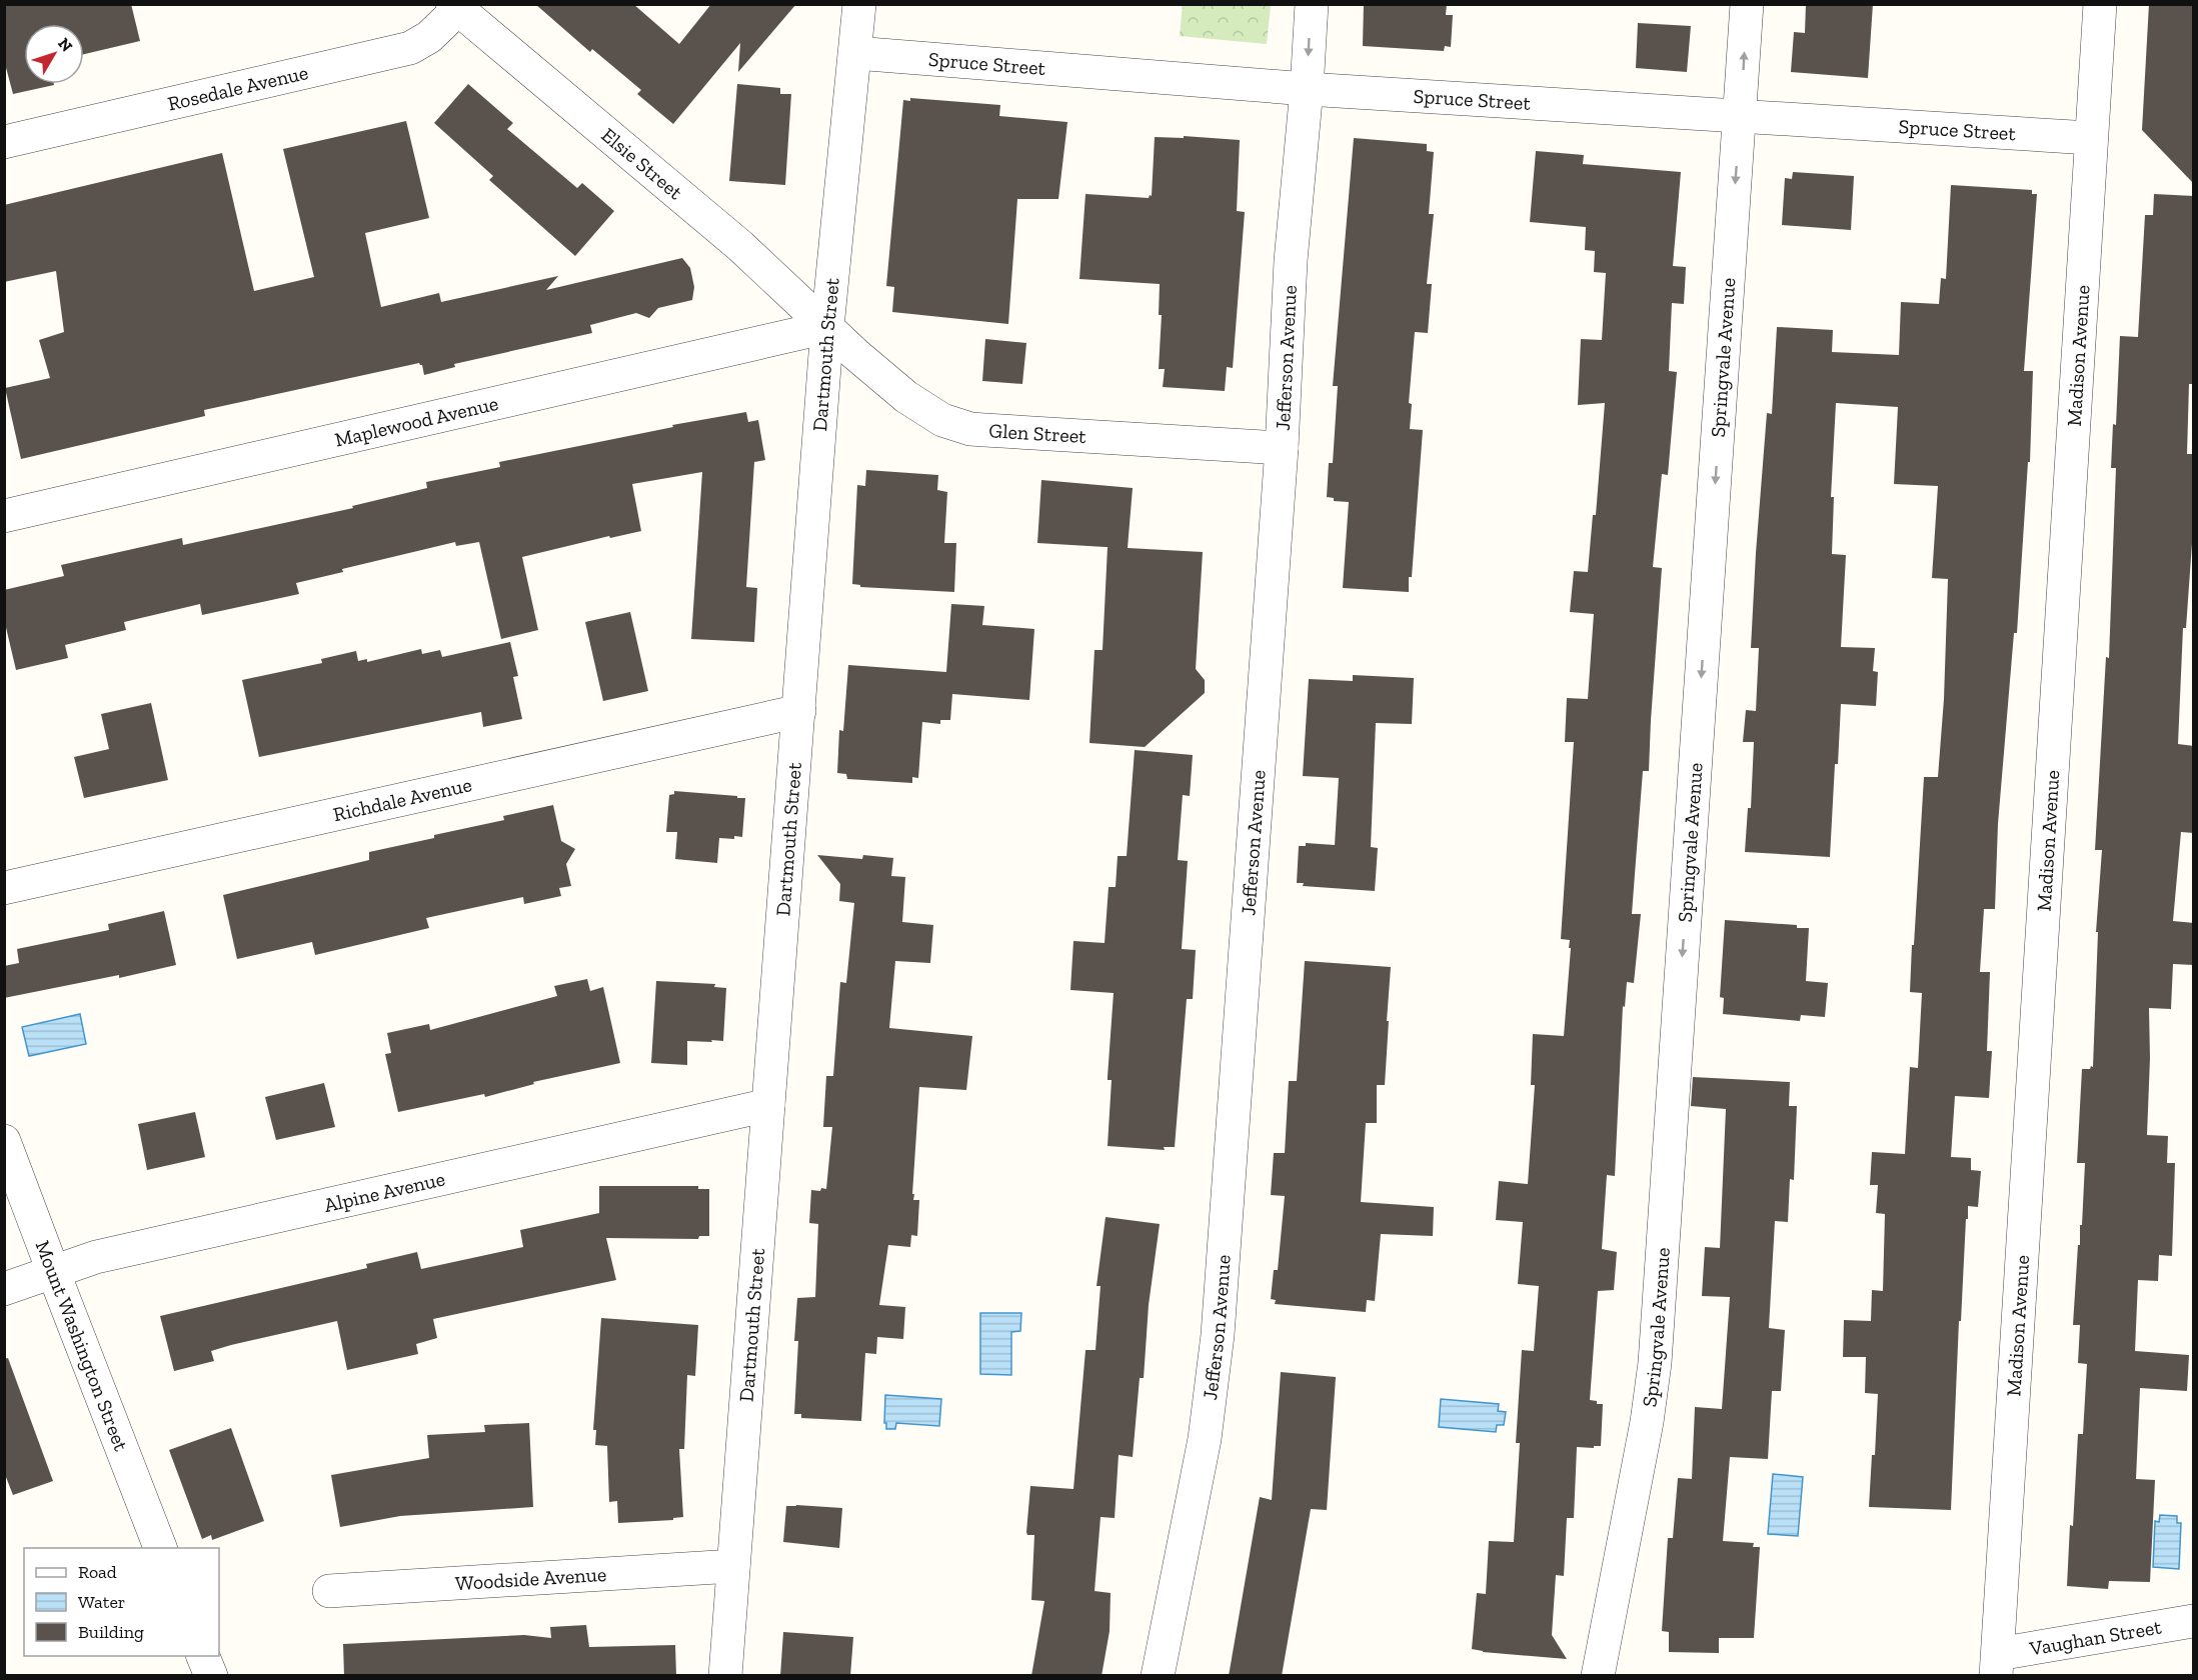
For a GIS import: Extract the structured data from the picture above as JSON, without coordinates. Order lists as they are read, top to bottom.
{
  "streets": {
    "street": [
      "Spruce Street",
      "Rosedale Avenue",
      "Elsie Street",
      "Dartmouth Street",
      "Madison Avenue",
      "Jefferson Avenue",
      "Springvale Avenue",
      "Maplewood Avenue",
      "Glen Street",
      "Richdale Avenue",
      "Alpine Avenue",
      "Mount Washington Street",
      "Woodside Avenue",
      "Vaughan Street"
    ]
  },
  "crossings": [
    ["Spruce Street", "Dartmouth Street"],
    ["Spruce Street", "Madison Avenue"],
    ["Spruce Street", "Jefferson Avenue"],
    ["Spruce Street", "Springvale Avenue"],
    ["Rosedale Avenue", "Elsie Street"],
    ["Elsie Street", "Dartmouth Street"],
    ["Elsie Street", "Maplewood Avenue"],
    ["Elsie Street", "Glen Street"],
    ["Dartmouth Street", "Maplewood Avenue"],
    ["Dartmouth Street", "Glen Street"],
    ["Dartmouth Street", "Richdale Avenue"],
    ["Dartmouth Street", "Alpine Avenue"],
    ["Dartmouth Street", "Woodside Avenue"],
    ["Madison Avenue", "Vaughan Street"],
    ["Jefferson Avenue", "Glen Street"],
    ["Maplewood Avenue", "Glen Street"],
    ["Alpine Avenue", "Mount Washington Street"]
  ],
  "one_way": ["Springvale Avenue"],
  "legend": ["Road", "Water", "Building"],
  "north": "top right"
}
